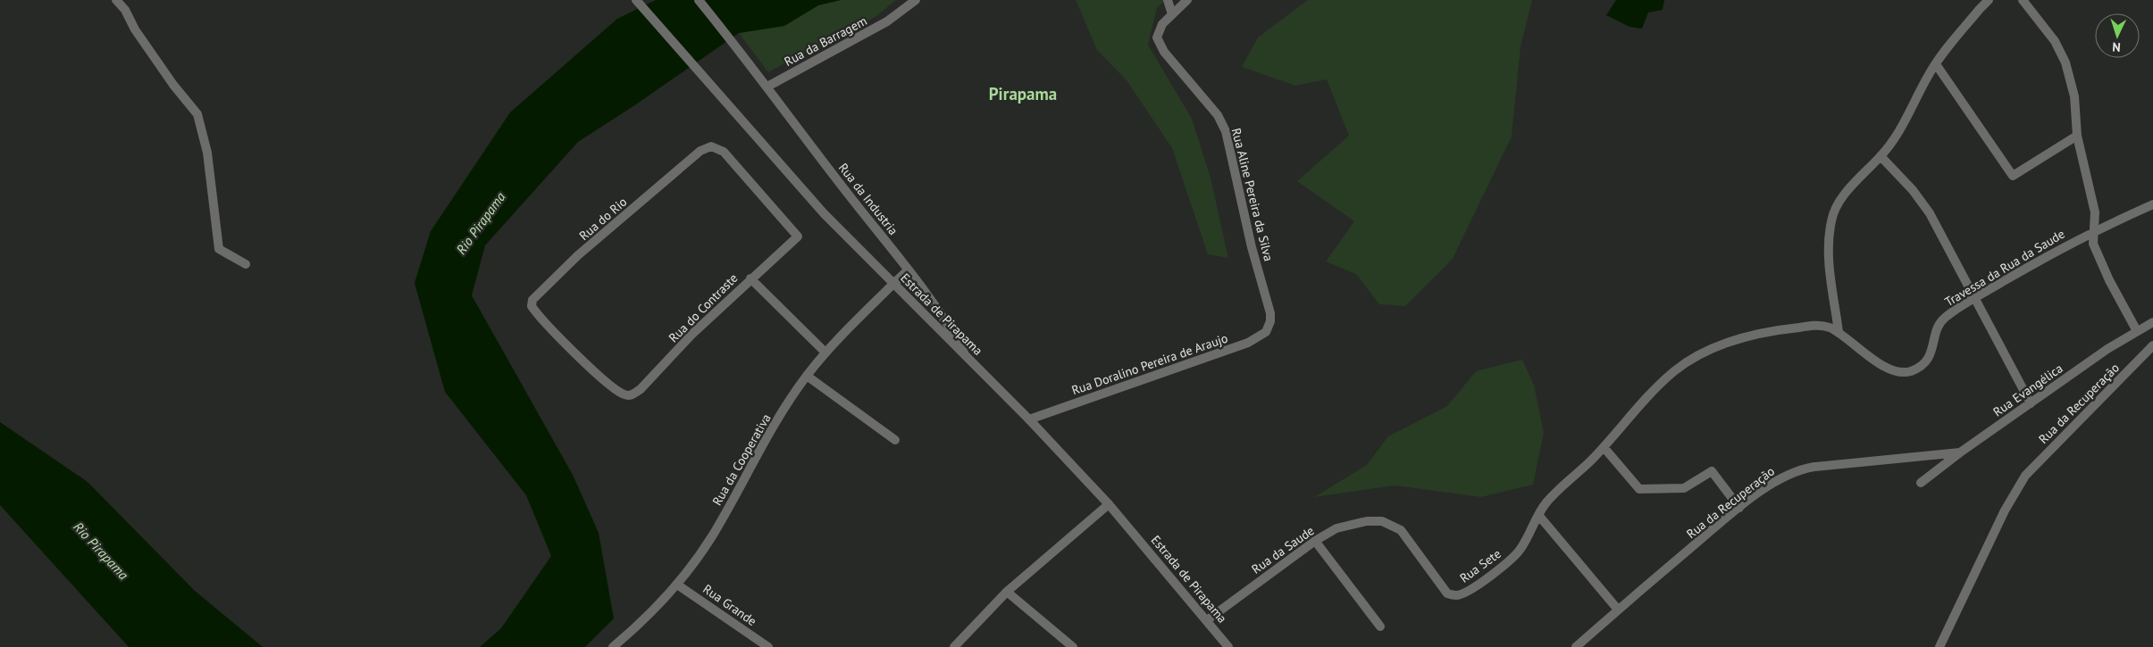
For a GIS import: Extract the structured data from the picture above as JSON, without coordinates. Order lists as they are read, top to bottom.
{
  "streets": {
    "street": [
      "Rua da Barragem",
      "Rua Aline Pereira da Silva",
      "Rua da Industria",
      "Rua do Rio",
      "Travessa da Rua da Saude",
      "Rua do Contraste",
      "Estrada de Pirapama",
      "Rua Doralino Pereira de Araujo",
      "Rua Evangélica",
      "Rua da Recuperação",
      "Rua da Cooperativa",
      "Rua da Saude",
      "Rua Sete",
      "Rua Grande"
    ]
  },
  "crossings": [
    ["Rua da Barragem", "Rua da Industria"],
    ["Rua Aline Pereira da Silva", "Rua Doralino Pereira de Araujo"],
    ["Rua da Industria", "Estrada de Pirapama"],
    ["Rua da Industria", "Rua da Cooperativa"],
    ["Rua do Rio", "Rua do Contraste"],
    ["Travessa da Rua da Saude", "Rua Sete"],
    ["Estrada de Pirapama", "Rua Doralino Pereira de Araujo"],
    ["Estrada de Pirapama", "Rua da Cooperativa"],
    ["Estrada de Pirapama", "Rua da Saude"],
    ["Rua Evangélica", "Rua da Recuperação"],
    ["Rua da Cooperativa", "Rua Grande"],
    ["Rua da Saude", "Rua Sete"]
  ],
  "districts": ["Pirapama"],
  "water": ["Rio Pirapama"],
  "north": "bottom"
}
